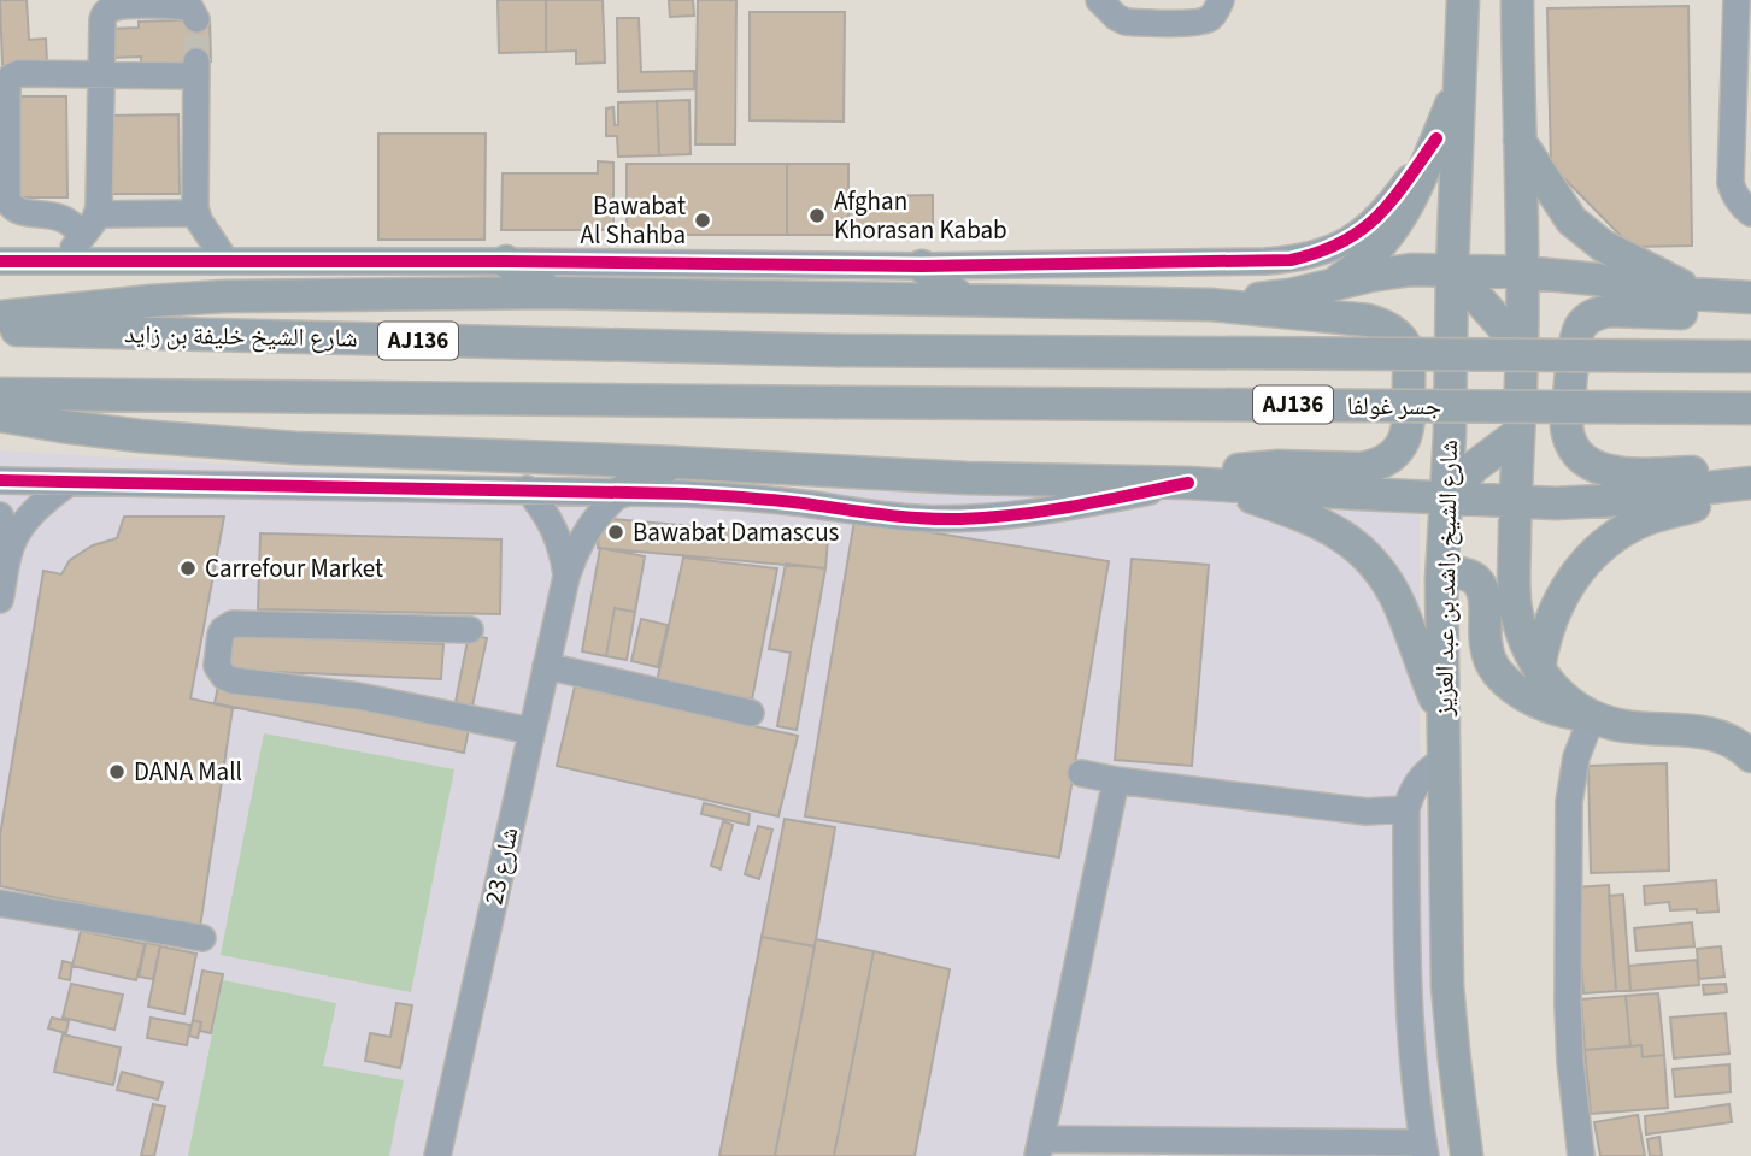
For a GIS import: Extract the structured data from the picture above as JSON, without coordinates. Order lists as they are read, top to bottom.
{
  "streets": {
    "main road": [
      "شارع الشيخ خليفة بن زايد",
      "AJ136",
      "جسر غولفا",
      "شارع الشيخ راشد بن عبد العزيز"
    ],
    "street": ["شارع 23"]
  },
  "crossings": [
    ["شارع الشيخ خليفة بن زايد", "جسر غولفا"]
  ],
  "places": [
    "Afghan Khorasan Kabab",
    "Bawabat Al Shahba",
    "Bawabat Damascus",
    "Carrefour Market",
    "DANA Mall"
  ]
}
